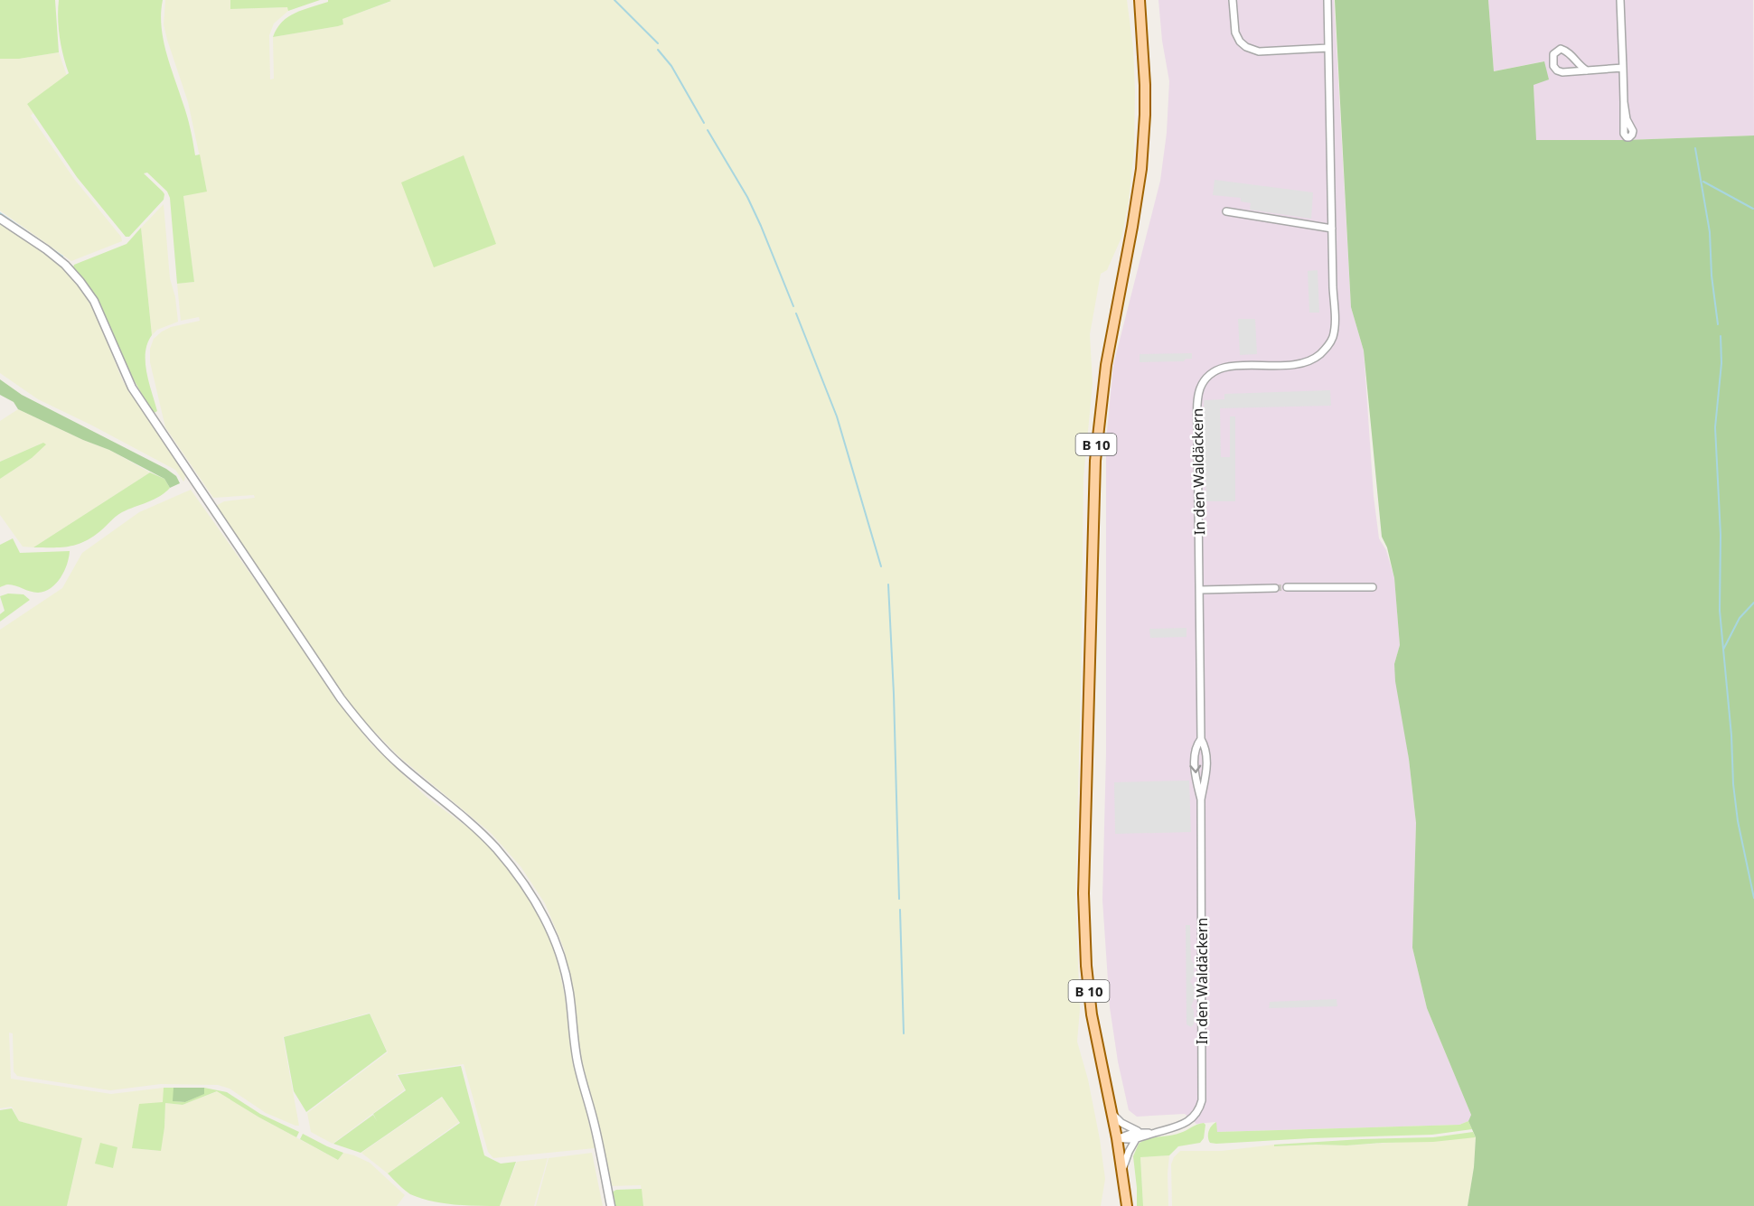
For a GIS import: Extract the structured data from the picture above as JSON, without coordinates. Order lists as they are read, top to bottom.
{
  "streets": {
    "main road": ["B 10"],
    "street": ["In den Waldäckern"]
  },
  "crossings": [
    ["B 10", "In den Waldäckern"]
  ]
}
